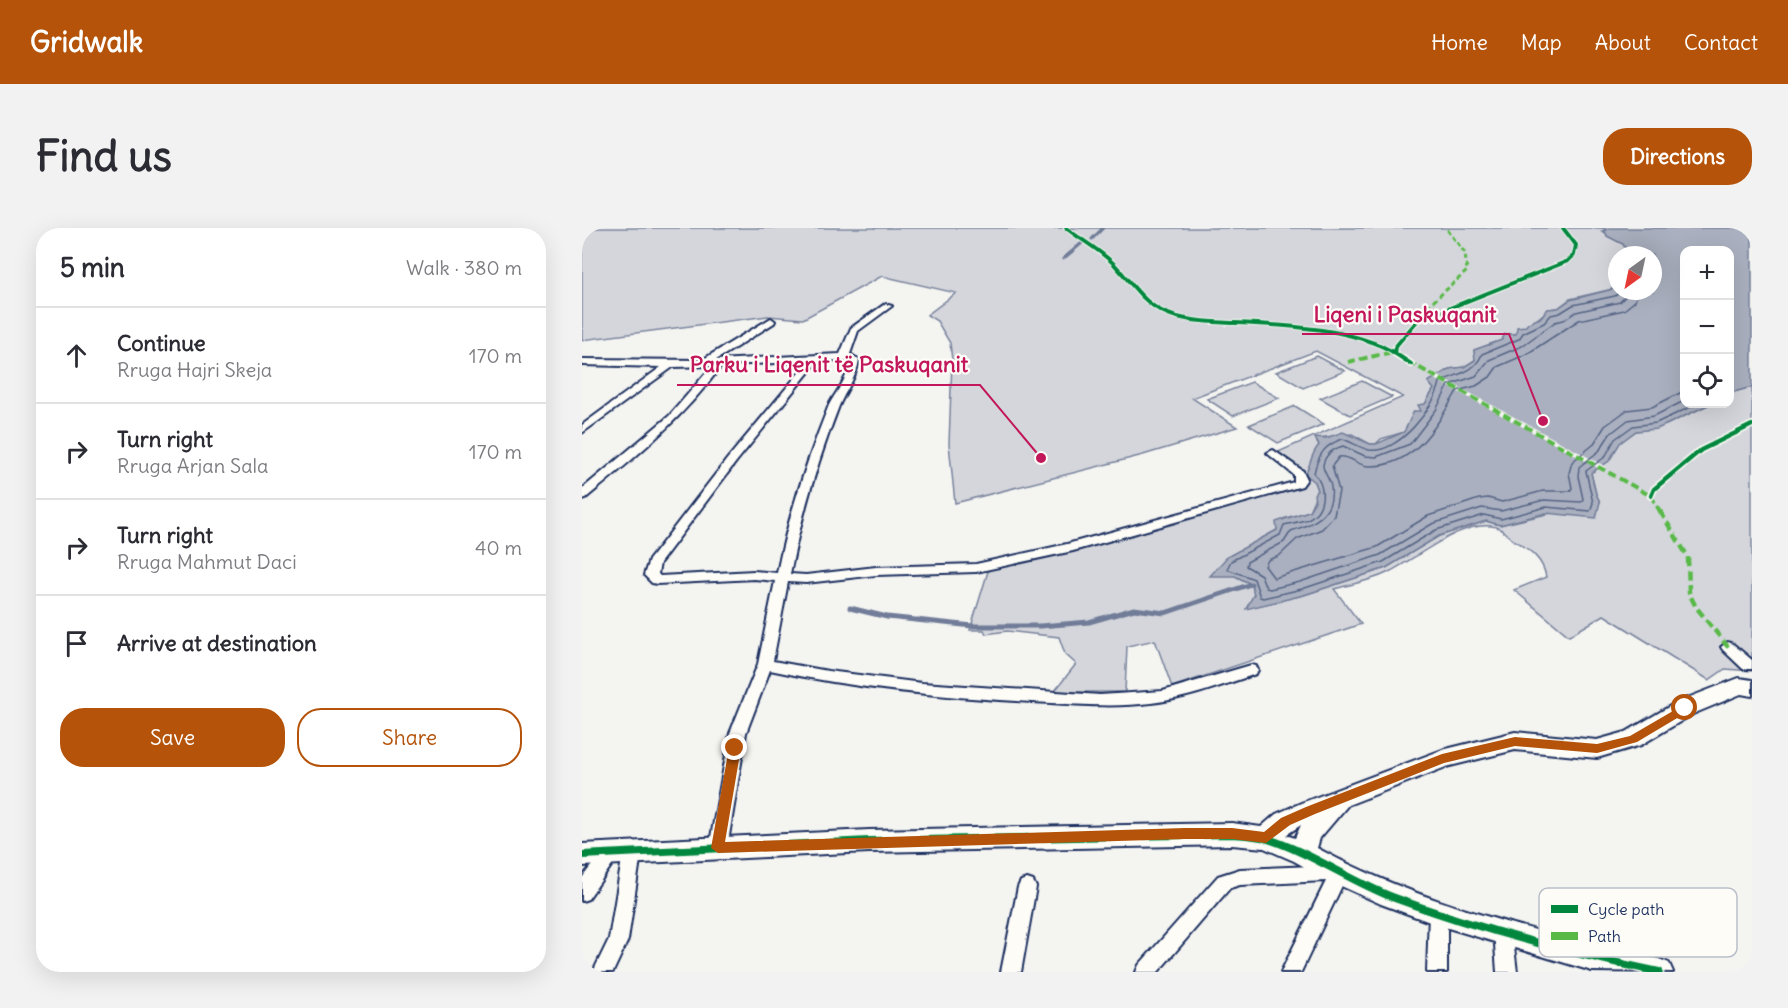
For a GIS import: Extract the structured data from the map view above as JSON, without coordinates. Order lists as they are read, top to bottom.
{
  "places": ["Liqeni i Paskuqanit", "Parku i Liqenit të Paskuqanit"],
  "legend": ["Cycle path", "Path"],
  "north": "bottom left",
  "page": {
    "header": "Gridwalk",
    "nav": [
      "Home",
      "Map",
      "About",
      "Contact"
    ],
    "buttons": [
      "Directions",
      ["Save", "Share"]
    ],
    "title": "Find us",
    "heading": ["5 min", "Walk · 380 m"],
    "map_buttons": ["+", "−"],
    "list": [
      ["Continue", "Rruga Hajri Skeja", "170 m"],
      ["Turn right", "Rruga Arjan Sala", "170 m"],
      ["Turn right", "Rruga Mahmut Daci", "40 m"],
      "Arrive at destination"
    ]
  }
}
